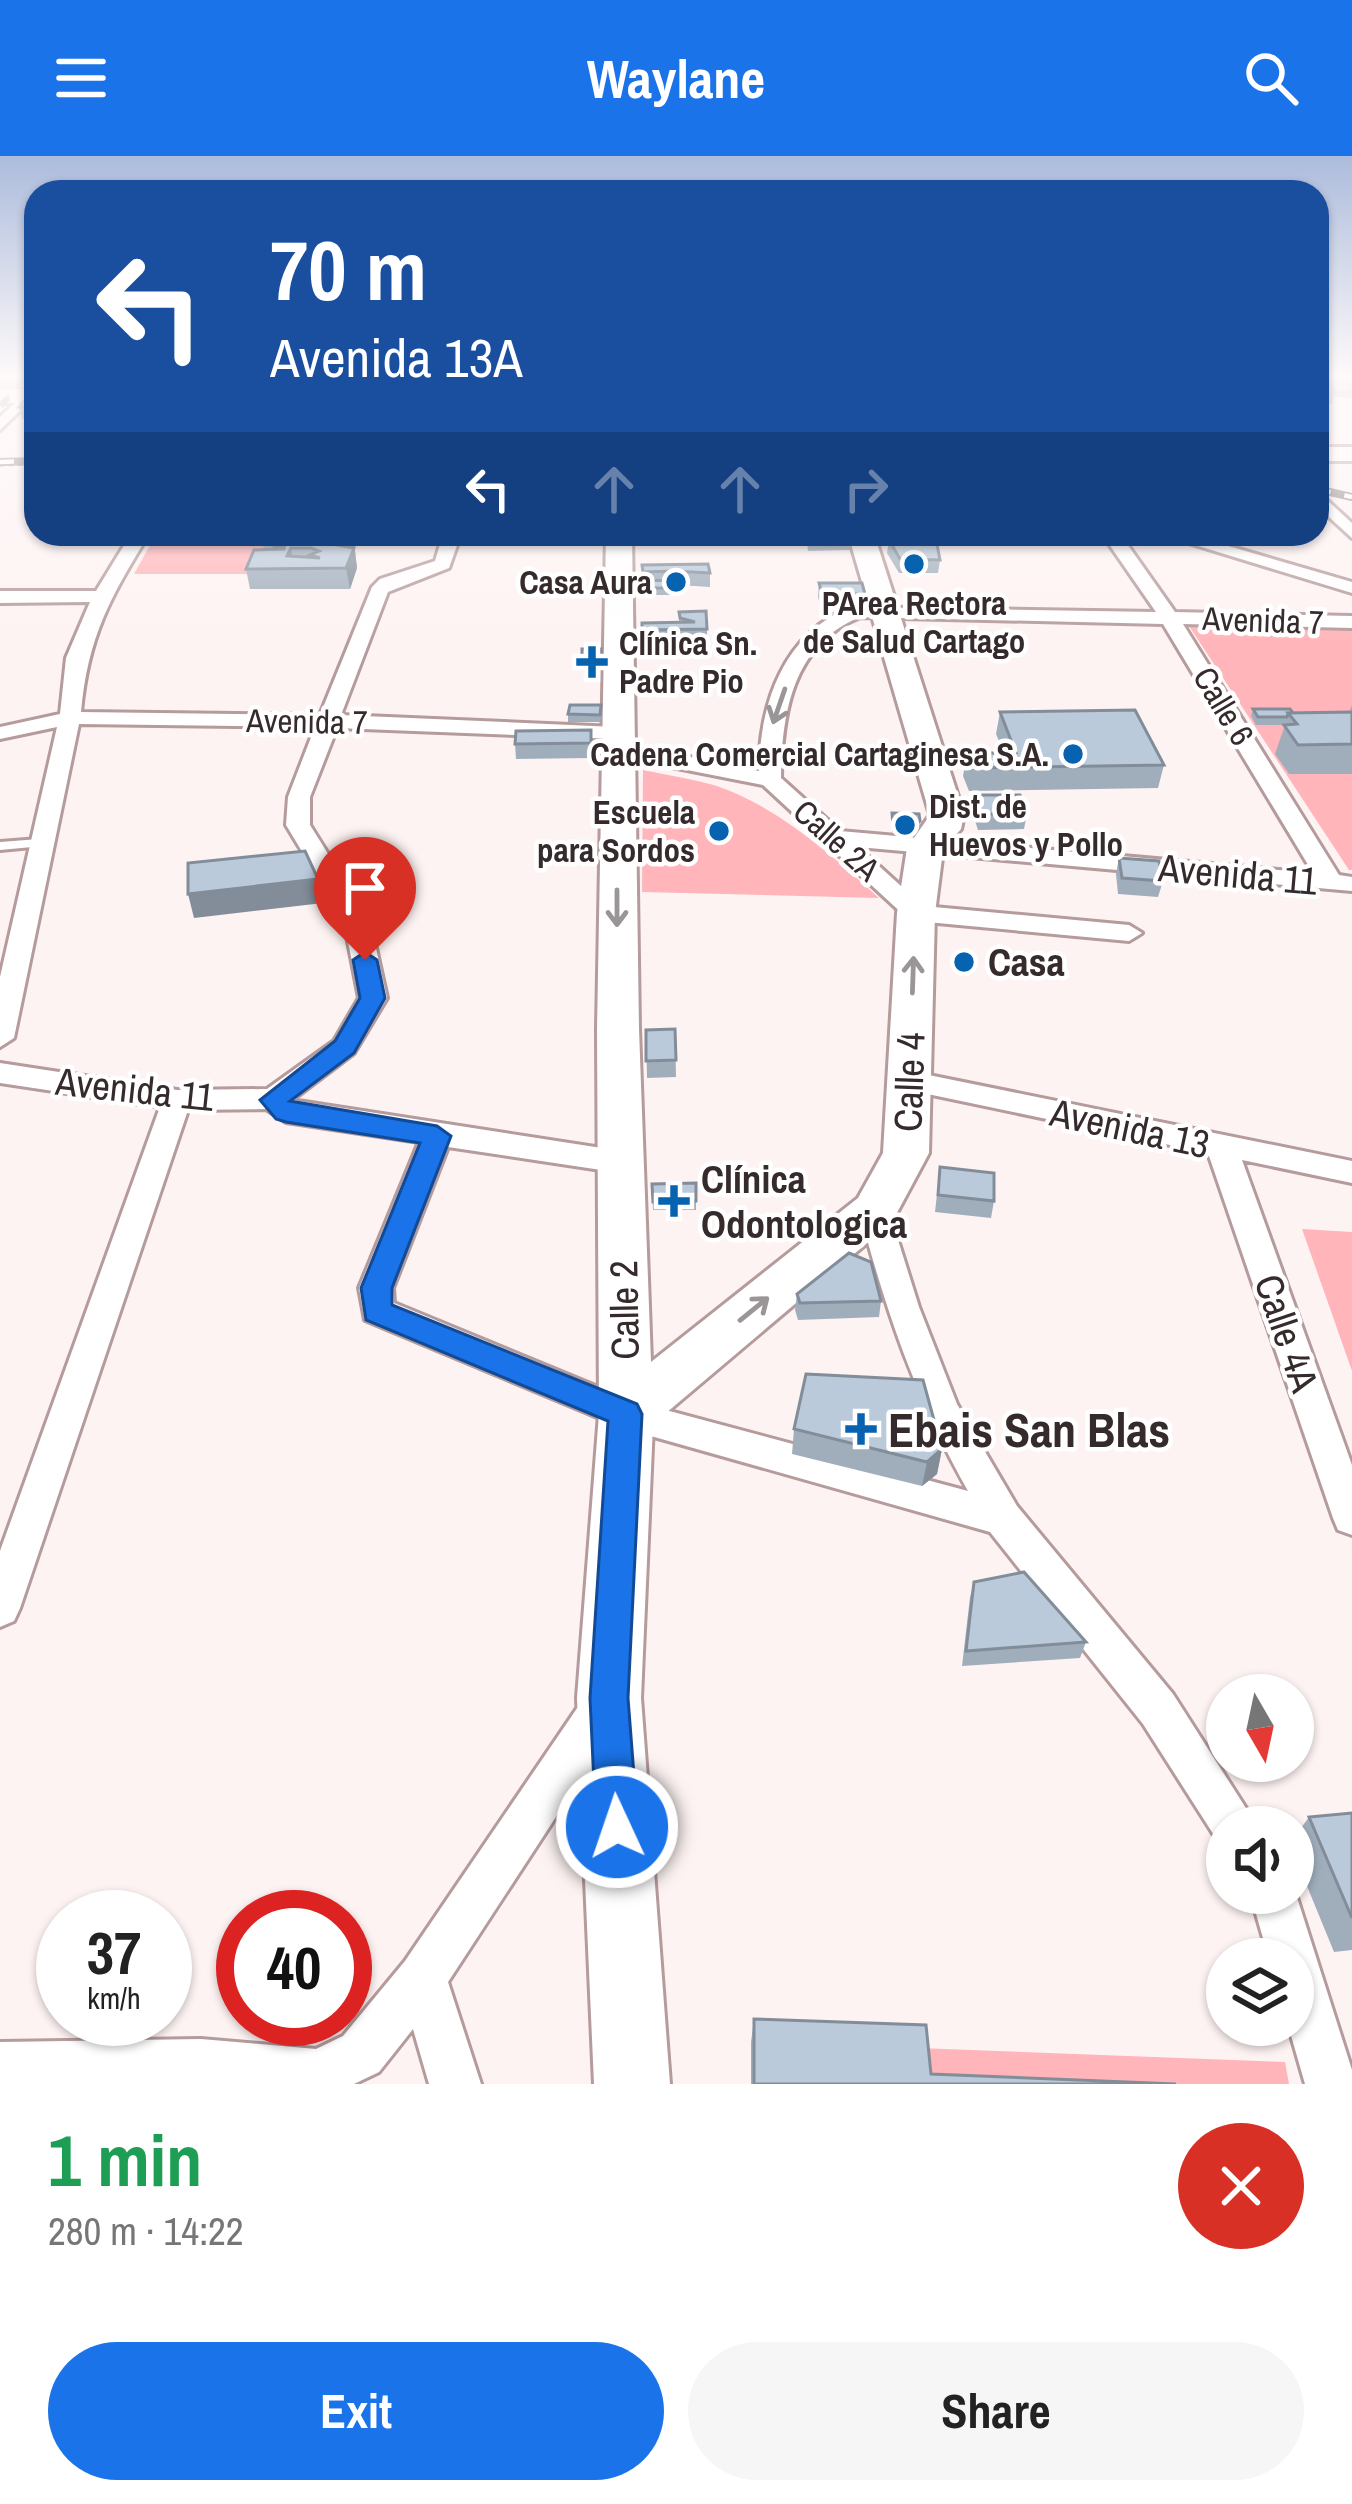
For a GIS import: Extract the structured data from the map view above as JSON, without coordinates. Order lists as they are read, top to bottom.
{
  "streets": {
    "street": [
      "Avenida 7",
      "Calle 6",
      "Calle 2A",
      "Avenida 11",
      "Calle 4",
      "Avenida 13",
      "Calle 2",
      "Calle 4A"
    ]
  },
  "crossings": [
    ["Avenida 7", "Calle 6"],
    ["Avenida 7", "Calle 2A"],
    ["Avenida 7", "Calle 4"],
    ["Avenida 7", "Calle 2"],
    ["Calle 6", "Avenida 11"],
    ["Calle 2A", "Avenida 11"],
    ["Calle 2A", "Calle 4"],
    ["Avenida 11", "Calle 4"],
    ["Avenida 11", "Calle 2"],
    ["Calle 4", "Avenida 13"],
    ["Avenida 13", "Calle 4A"]
  ],
  "one_way": ["Calle 2A"],
  "places": {
    "other": [
      "PArea Rectora de Salud Cartago",
      "Casa Aura",
      "Cadena Comercial Cartaginesa S.A.",
      "Dist. de Huevos y Pollo",
      "Escuela para Sordos",
      "Casa"
    ],
    "health": ["Clínica Sn. Padre Pio", "Clínica Odontologica", "Ebais San Blas"]
  },
  "north": "bottom",
  "page": {
    "header": "Waylane",
    "turn": ["70 m", "Avenida 13A"],
    "speed": "37 km/h",
    "limit": "40",
    "heading": ["1 min", "280 m · 14:22"],
    "buttons": ["Exit", "Share"]
  }
}
